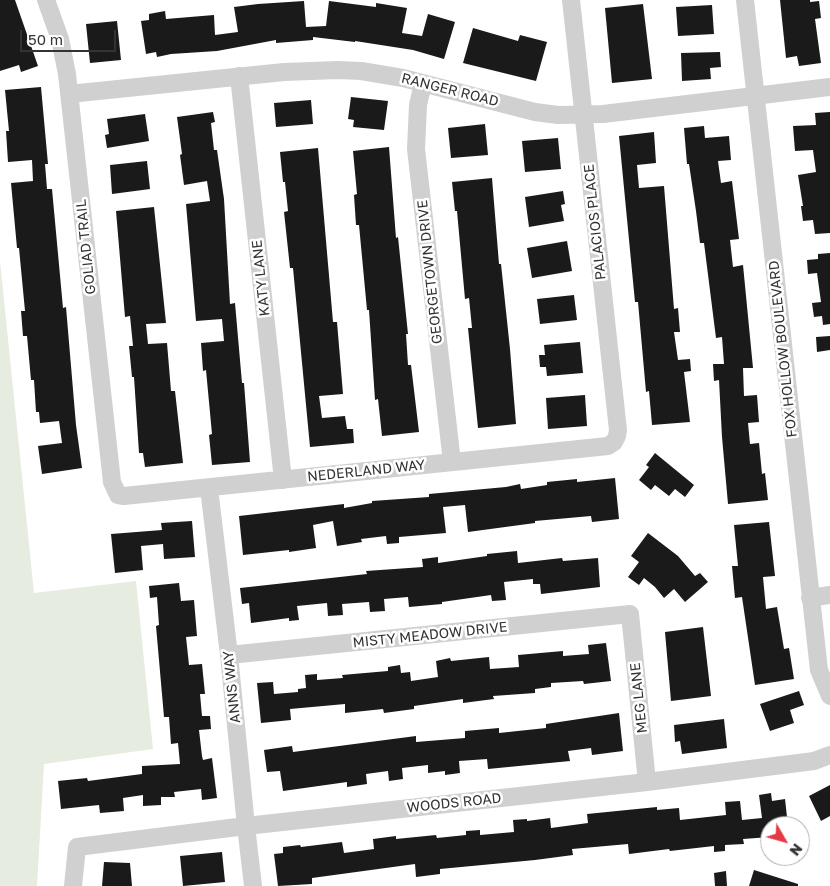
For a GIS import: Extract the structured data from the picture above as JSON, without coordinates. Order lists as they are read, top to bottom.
{
  "streets": {
    "street": [
      "RANGER ROAD",
      "PALACIOS PLACE",
      "GOLIAD TRAIL",
      "GEORGETOWN DRIVE",
      "KATY LANE",
      "FOX HOLLOW BOULEVARD",
      "NEDERLAND WAY",
      "MISTY MEADOW DRIVE",
      "ANNS WAY",
      "MEG LANE",
      "WOODS ROAD"
    ]
  },
  "crossings": [
    ["RANGER ROAD", "PALACIOS PLACE"],
    ["RANGER ROAD", "GOLIAD TRAIL"],
    ["RANGER ROAD", "GEORGETOWN DRIVE"],
    ["RANGER ROAD", "KATY LANE"],
    ["RANGER ROAD", "FOX HOLLOW BOULEVARD"],
    ["PALACIOS PLACE", "NEDERLAND WAY"],
    ["GOLIAD TRAIL", "NEDERLAND WAY"],
    ["GEORGETOWN DRIVE", "NEDERLAND WAY"],
    ["KATY LANE", "NEDERLAND WAY"],
    ["NEDERLAND WAY", "ANNS WAY"],
    ["MISTY MEADOW DRIVE", "ANNS WAY"],
    ["MISTY MEADOW DRIVE", "MEG LANE"],
    ["ANNS WAY", "WOODS ROAD"],
    ["MEG LANE", "WOODS ROAD"]
  ],
  "scale_bar": "50 m",
  "north": "bottom right"
}
